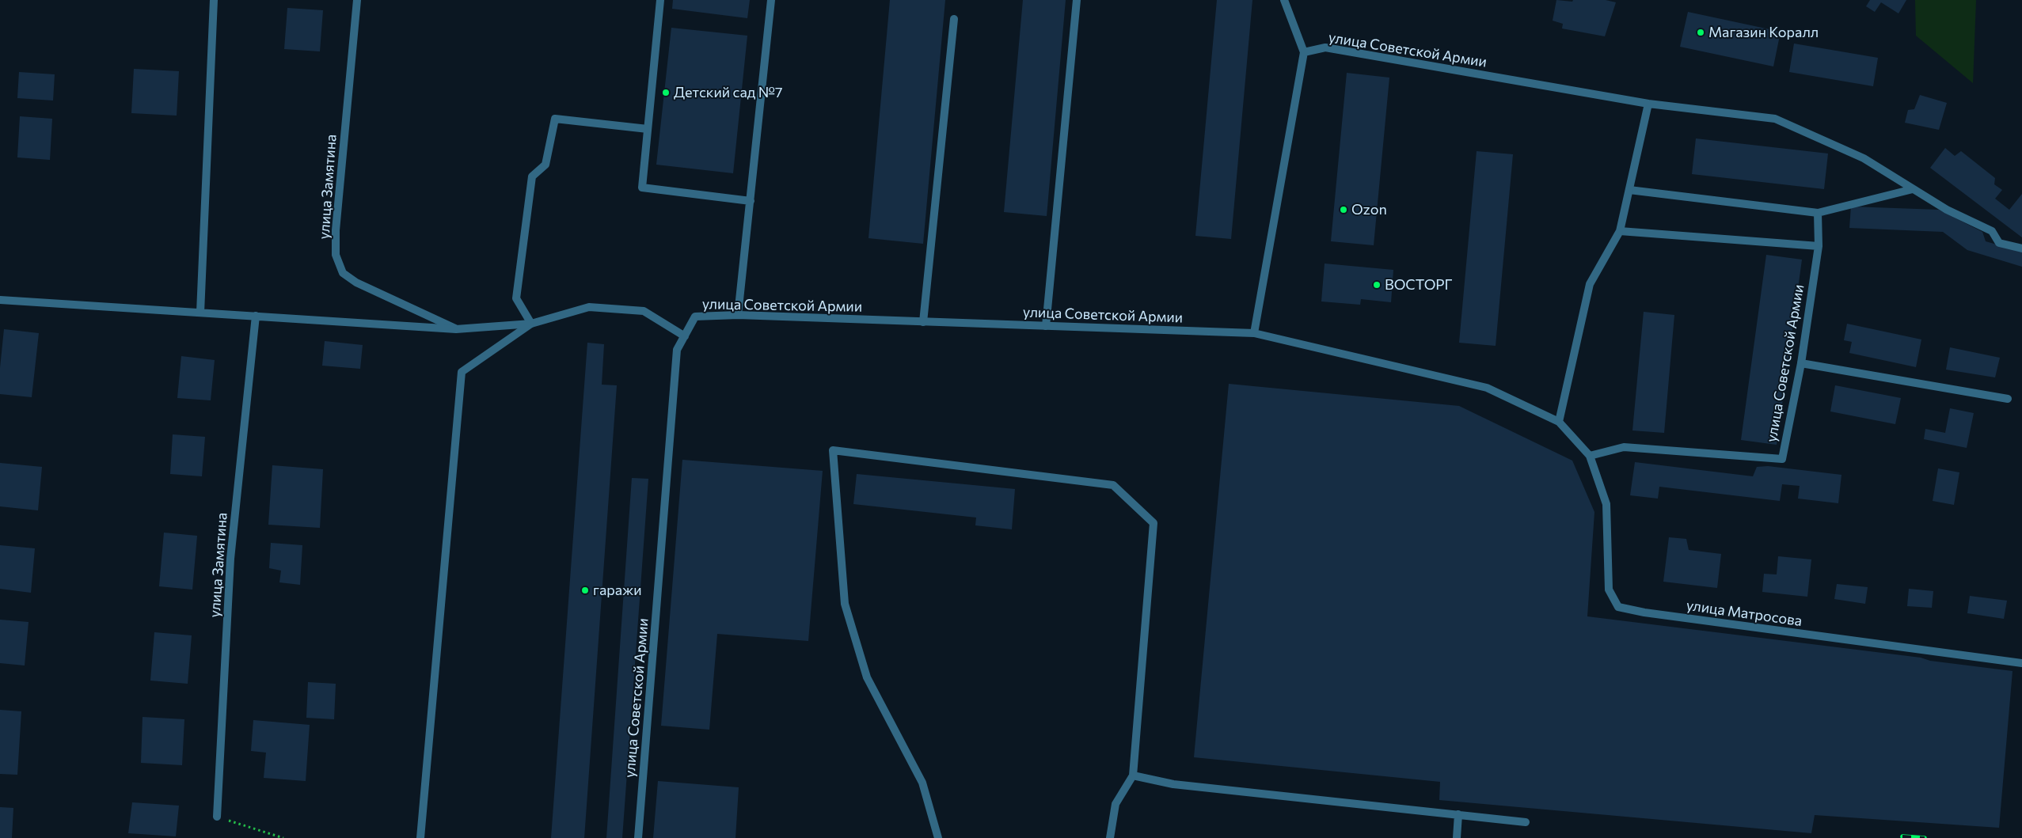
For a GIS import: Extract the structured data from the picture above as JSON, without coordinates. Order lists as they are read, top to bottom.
{
  "streets": {
    "street": ["улица Советской Армии", "улица Замятина", "улица Матросова"]
  },
  "crossings": [
    ["улица Советской Армии", "улица Замятина"],
    ["улица Советской Армии", "улица Матросова"]
  ],
  "places": [
    "Магазин Коралл",
    "Детский сад №7",
    "Ozon",
    "ВОСТОРГ",
    "гаражи"
  ]
}
